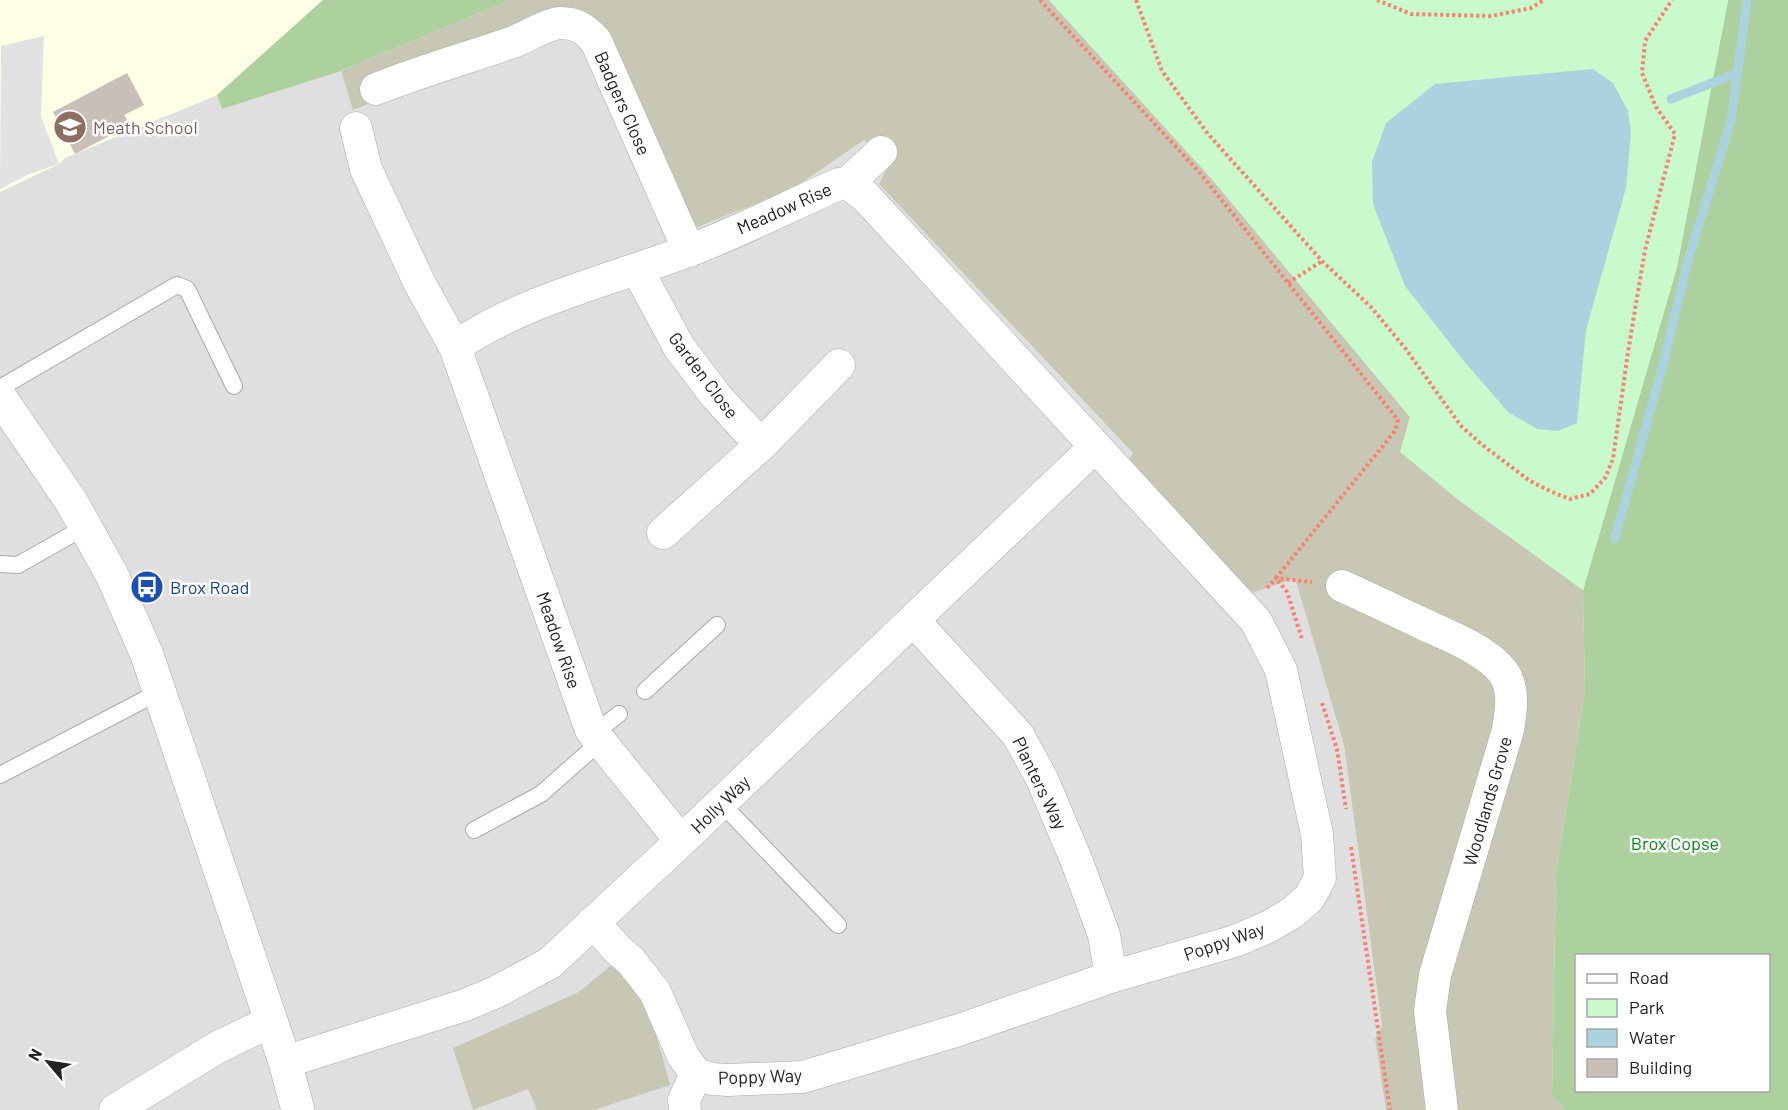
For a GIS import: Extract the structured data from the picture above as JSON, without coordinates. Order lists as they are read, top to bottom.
{
  "streets": {
    "street": [
      "Badgers Close",
      "Meadow Rise",
      "Garden Close",
      "Planters Way",
      "Woodlands Grove",
      "Holly Way",
      "Poppy Way"
    ]
  },
  "crossings": [
    ["Badgers Close", "Meadow Rise"],
    ["Meadow Rise", "Garden Close"],
    ["Meadow Rise", "Holly Way"],
    ["Meadow Rise", "Poppy Way"],
    ["Planters Way", "Holly Way"],
    ["Planters Way", "Poppy Way"],
    ["Holly Way", "Poppy Way"]
  ],
  "parks": ["Brox Copse"],
  "places": {
    "school or university": ["Meath School"],
    "bus stop": ["Brox Road"]
  },
  "legend": [
    "Road",
    "Park",
    "Water",
    "Building"
  ],
  "north": "top left"
}
